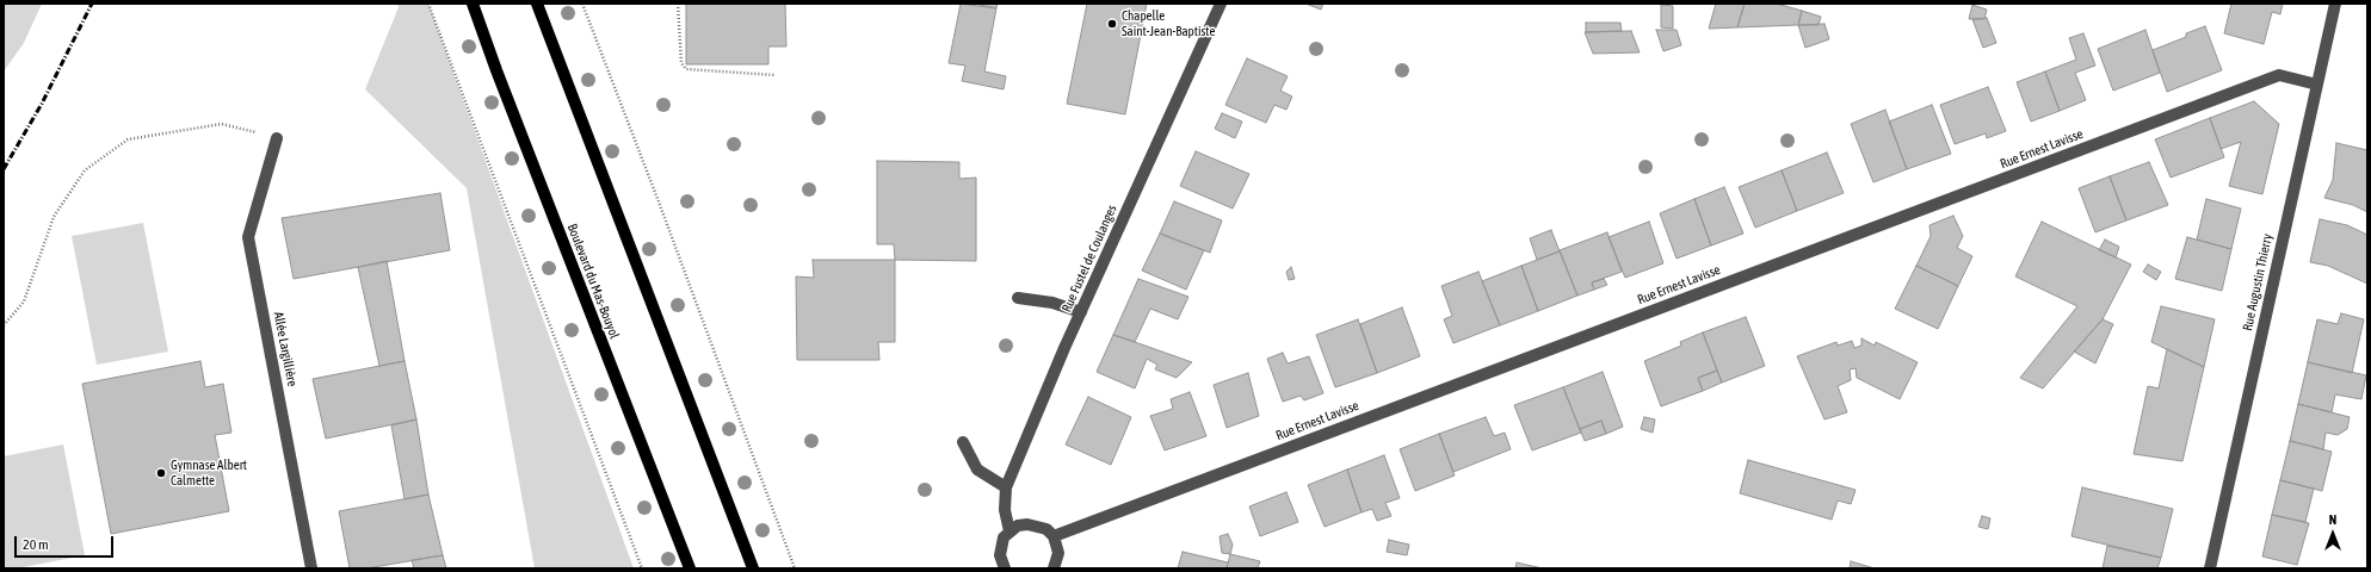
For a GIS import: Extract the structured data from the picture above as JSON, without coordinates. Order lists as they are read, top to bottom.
{
  "streets": {
    "main road": ["Boulevard du Mas-Bouyol"],
    "street": [
      "Rue Ernest Lavisse",
      "Rue Fustel de Coulanges",
      "Rue Augustin Thierry",
      "Allée Largillière"
    ]
  },
  "crossings": [
    ["Rue Ernest Lavisse", "Rue Augustin Thierry"]
  ],
  "places": ["Chapelle Saint-Jean-Baptiste", "Gymnase Albert Calmette"],
  "scale_bar": "20 m",
  "north": "top"
}
